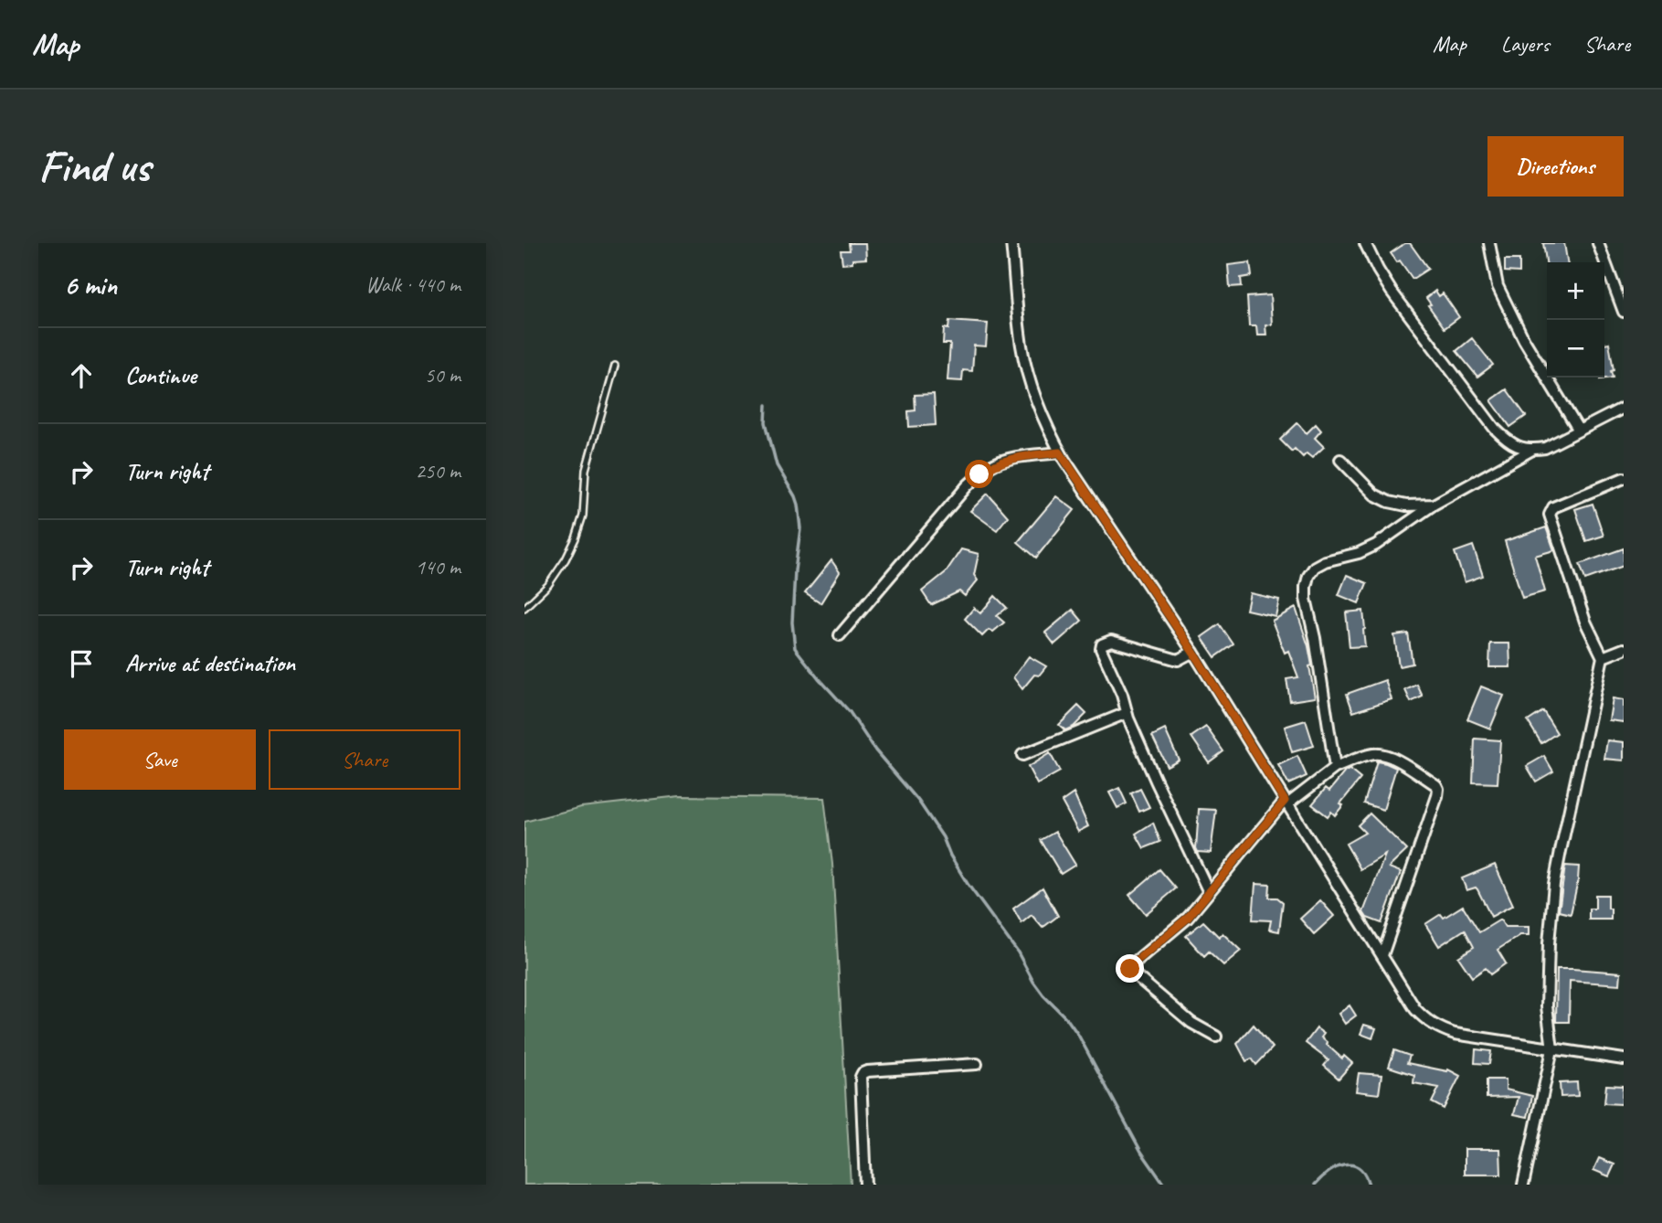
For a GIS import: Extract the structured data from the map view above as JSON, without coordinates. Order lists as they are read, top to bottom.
{
  "page": {
    "header": "Map",
    "nav": ["Map", "Layers", "Share"],
    "buttons": [
      "Directions",
      ["Save", "Share"]
    ],
    "title": "Find us",
    "heading": ["6 min", "Walk · 440 m"],
    "map_buttons": ["+", "−"],
    "list": [
      ["Continue", "50 m"],
      ["Turn right", "250 m"],
      ["Turn right", "140 m"],
      "Arrive at destination"
    ]
  }
}
